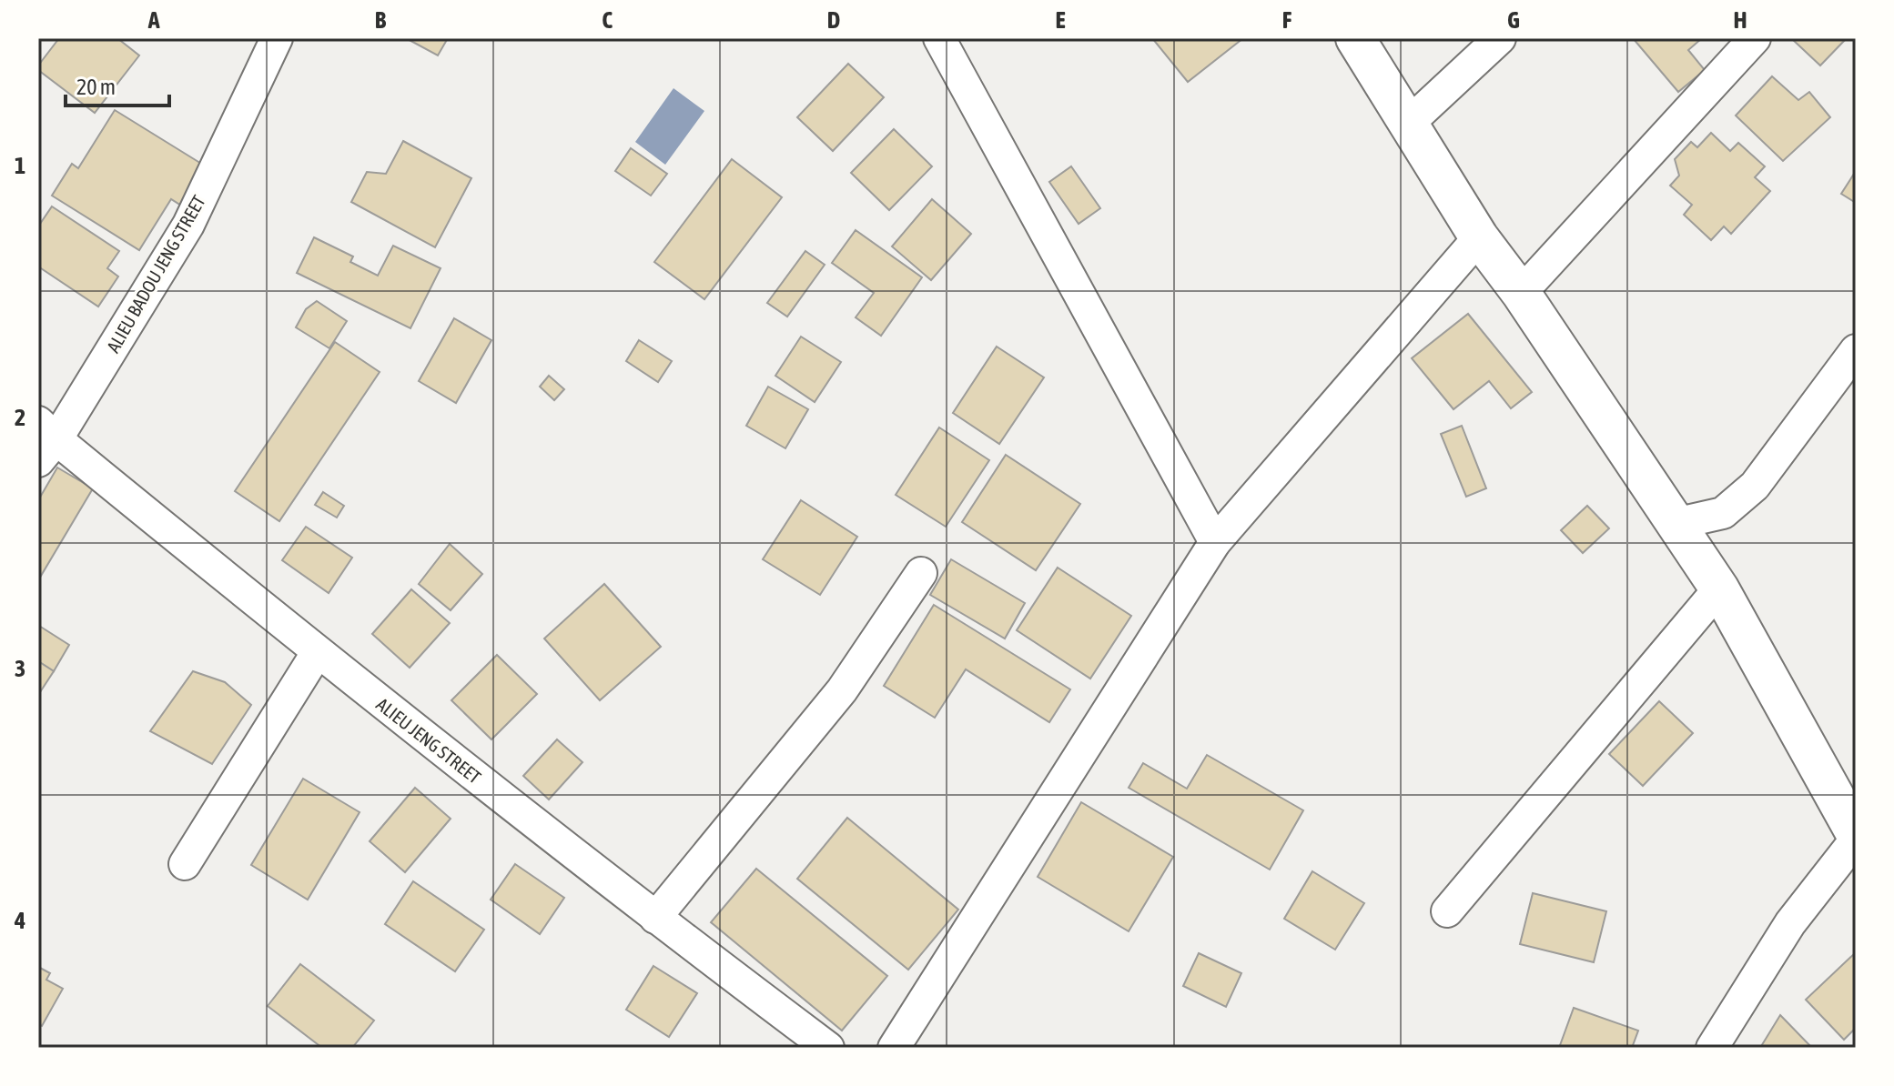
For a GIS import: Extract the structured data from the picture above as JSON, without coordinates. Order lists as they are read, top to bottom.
{
  "streets": {
    "street": ["ALIEU BADOU JENG STREET", "ALIEU JENG STREET"]
  },
  "crossings": [
    ["ALIEU BADOU JENG STREET", "ALIEU JENG STREET"]
  ],
  "scale_bar": "20 m",
  "grid": {
    "columns": [
      "A",
      "B",
      "C",
      "D",
      "E",
      "F",
      "G",
      "H"
    ],
    "rows": [
      "1",
      "2",
      "3",
      "4"
    ]
  }
}
